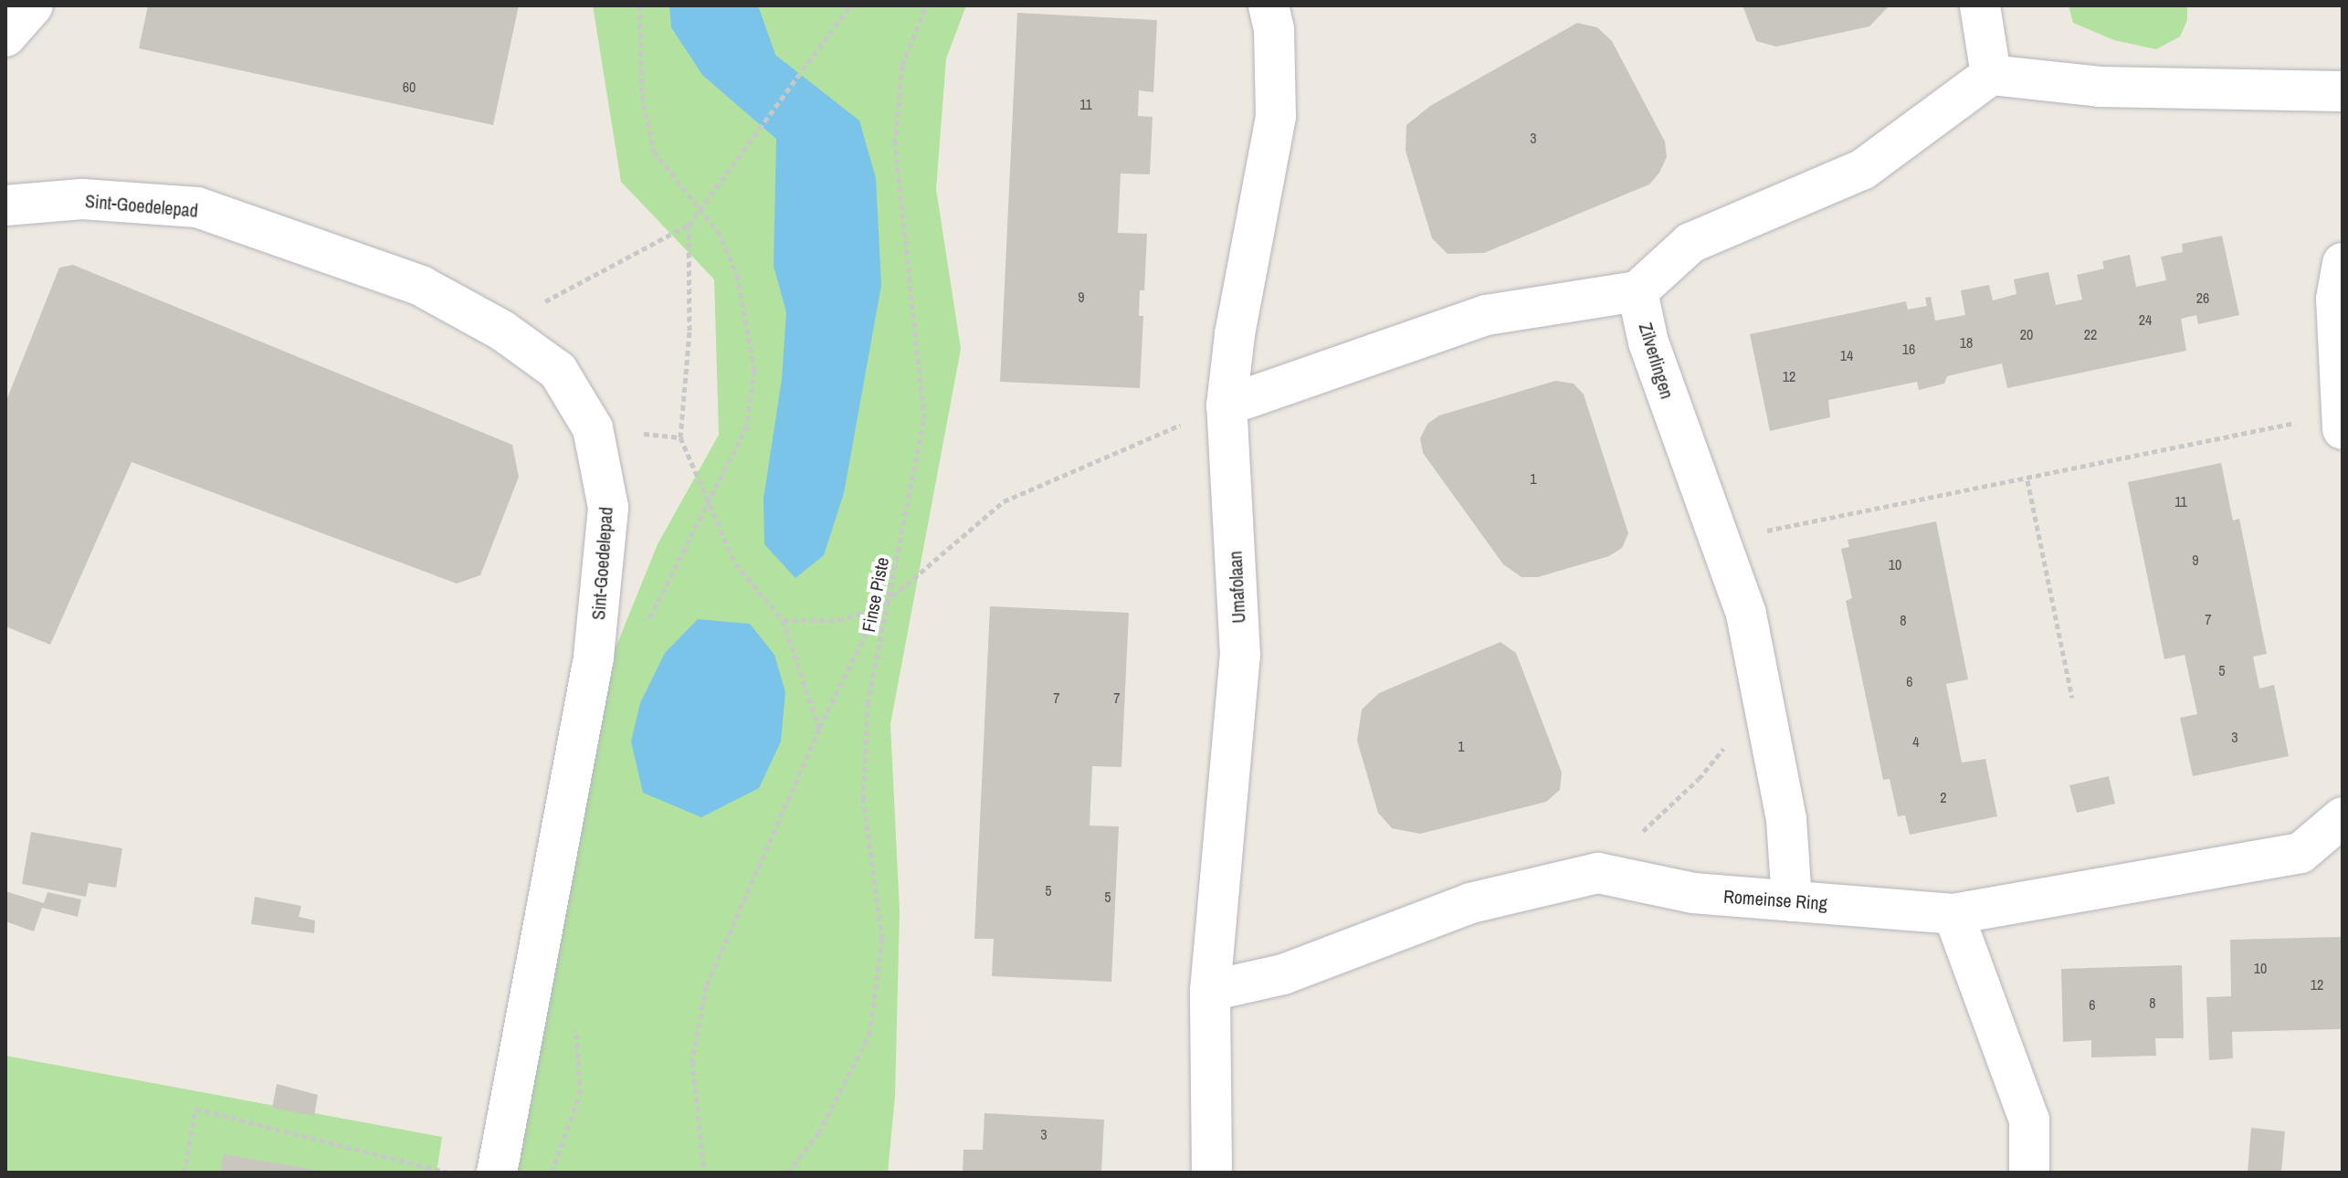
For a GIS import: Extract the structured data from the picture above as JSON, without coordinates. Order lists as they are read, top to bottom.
{
  "streets": {
    "street": [
      "Sint-Goedelepad",
      "Zilverlingen",
      "Umafolaan",
      "Romeinse Ring"
    ],
    "path": ["Finse Piste"]
  },
  "crossings": [
    ["Zilverlingen", "Romeinse Ring"],
    ["Umafolaan", "Romeinse Ring"]
  ],
  "house_numbers": [
    "60",
    "11",
    "3",
    "9",
    "26",
    "24",
    "20",
    "22",
    "18",
    "16",
    "14",
    "12",
    "1",
    "11",
    "9",
    "10",
    "7",
    "8",
    "5",
    "6",
    "7",
    "7",
    "3",
    "4",
    "1",
    "2",
    "5",
    "5",
    "10",
    "12",
    "8",
    "6",
    "3"
  ]
}
